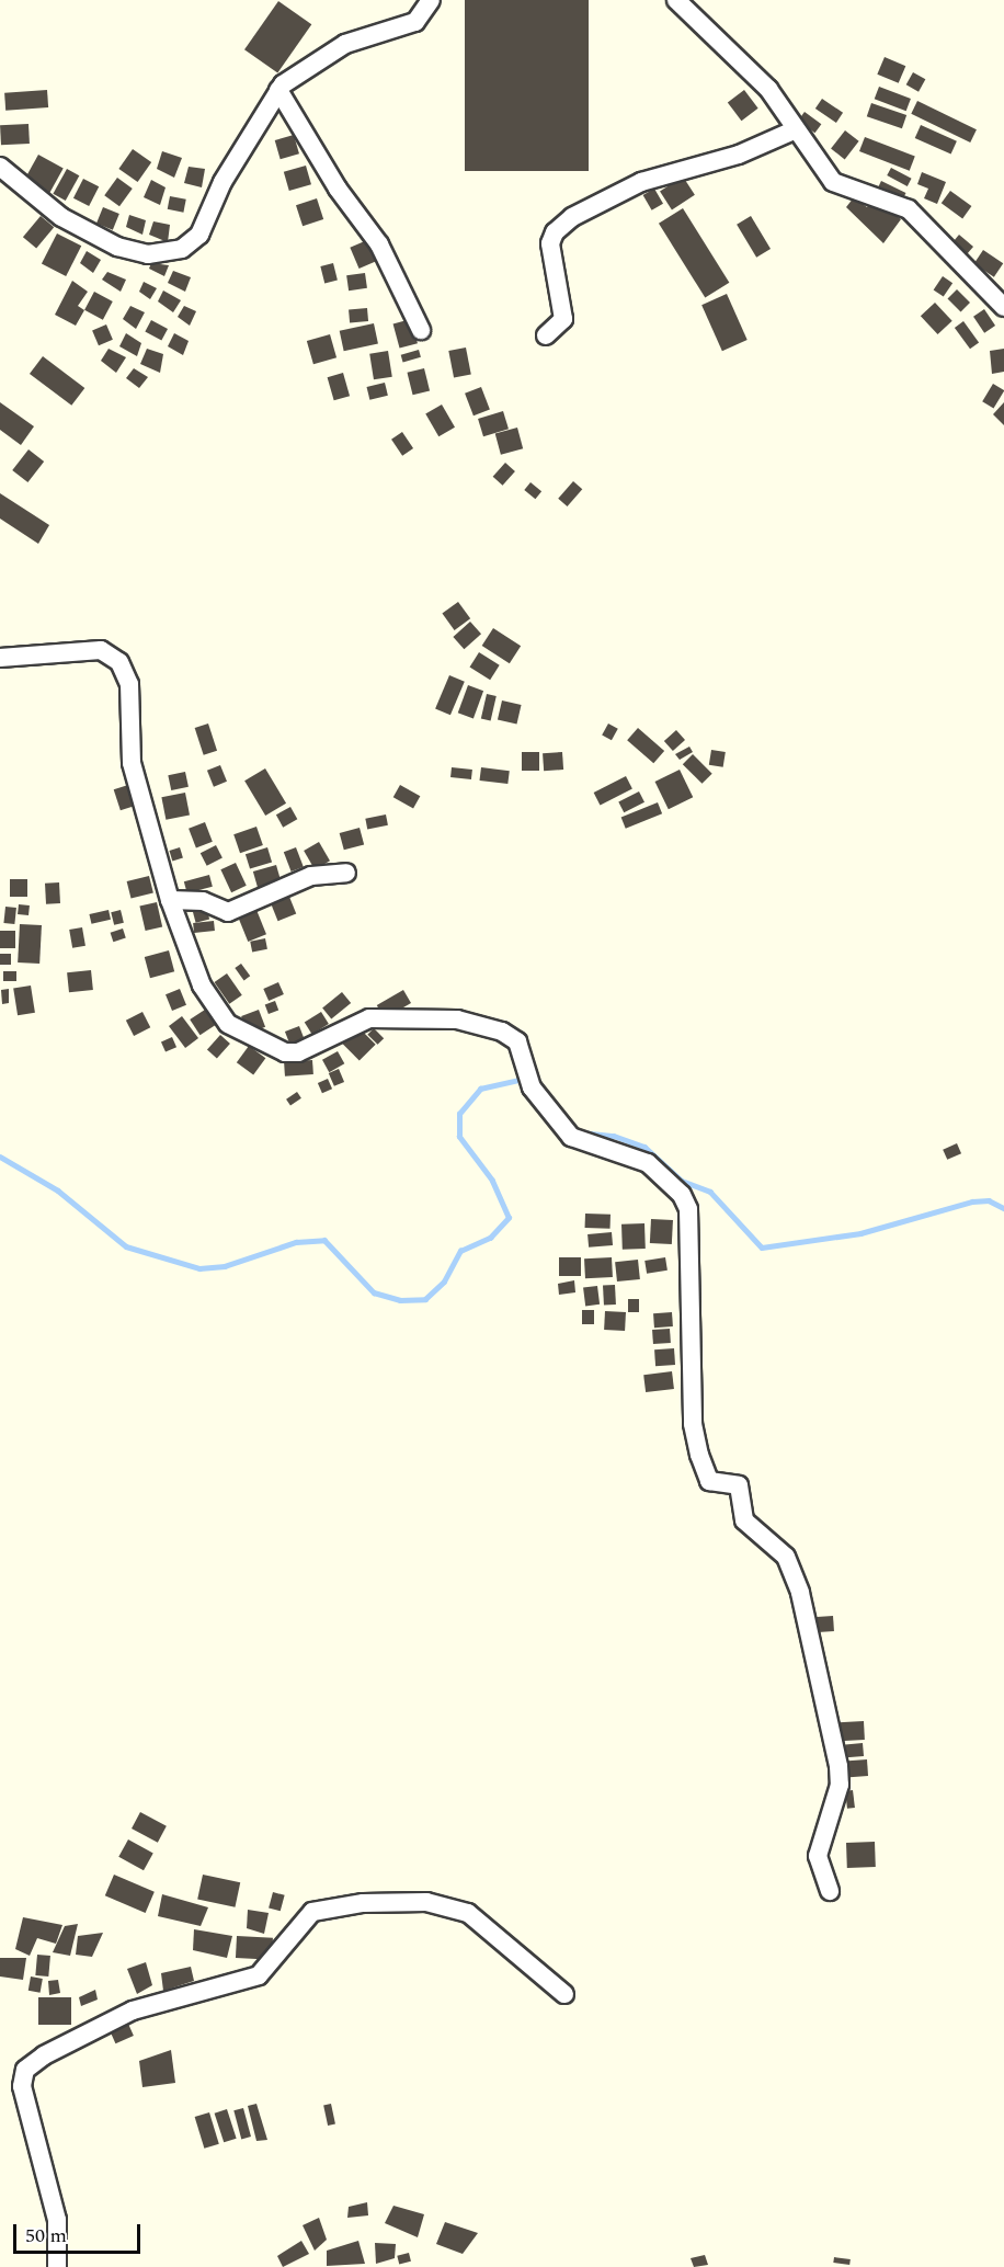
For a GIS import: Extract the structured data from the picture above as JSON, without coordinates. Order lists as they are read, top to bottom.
{
  "scale_bar": "50 m"
}
